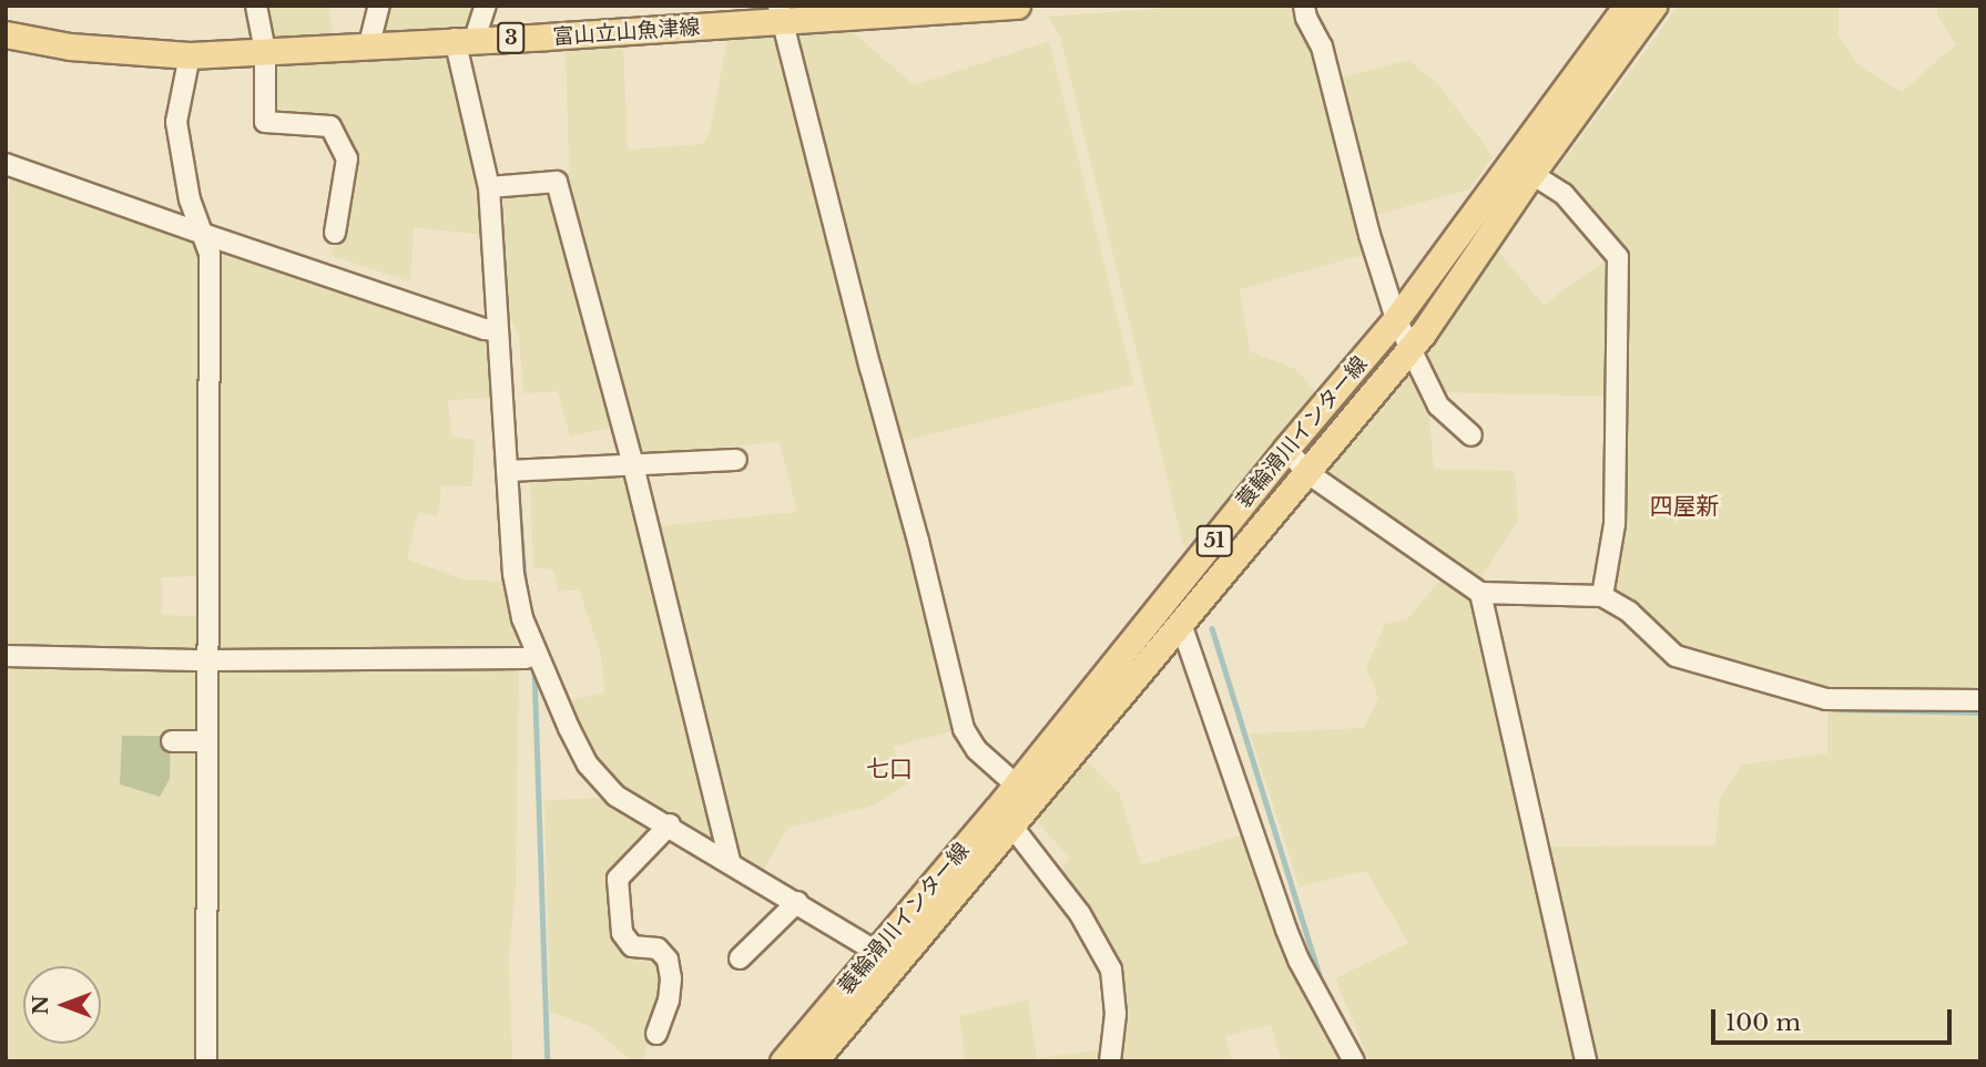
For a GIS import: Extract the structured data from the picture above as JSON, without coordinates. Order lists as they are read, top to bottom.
{
  "streets": {
    "main road": [
      "富山立山魚津線",
      "3",
      "蓑輪滑川インター線",
      "51"
    ]
  },
  "districts": ["四屋新", "七口"],
  "scale_bar": "100 m",
  "north": "left"
}
